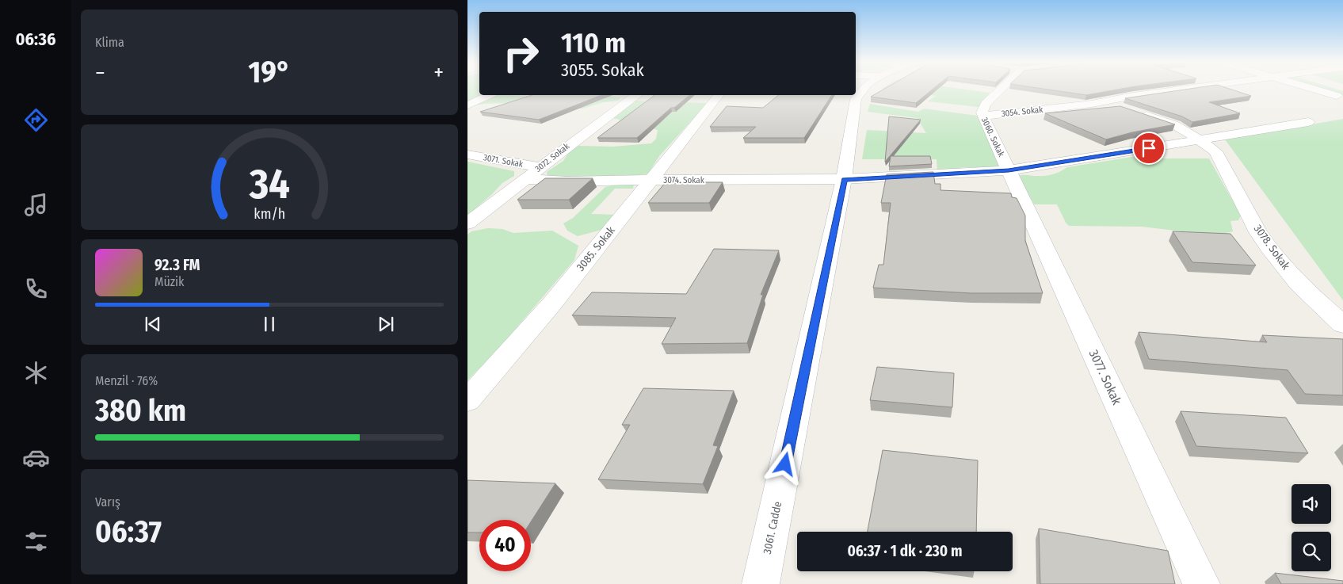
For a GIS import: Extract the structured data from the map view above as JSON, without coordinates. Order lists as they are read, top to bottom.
{
  "streets": {
    "street": [
      "3054. Sokak",
      "3060. Sokak",
      "3072. Sokak",
      "3071. Sokak",
      "3074. Sokak",
      "3078. Sokak",
      "3085. Sokak",
      "3077. Sokak",
      "3061. Cadde"
    ]
  },
  "crossings": [
    ["3054. Sokak", "3060. Sokak"],
    ["3054. Sokak", "3078. Sokak"],
    ["3060. Sokak", "3074. Sokak"],
    ["3060. Sokak", "3077. Sokak"],
    ["3072. Sokak", "3071. Sokak"],
    ["3072. Sokak", "3074. Sokak"],
    ["3074. Sokak", "3078. Sokak"],
    ["3074. Sokak", "3085. Sokak"],
    ["3074. Sokak", "3077. Sokak"],
    ["3074. Sokak", "3061. Cadde"]
  ],
  "page": {
    "tabs": "06:36",
    "tile": [
      "Klima",
      ["Menzil · 76%", "380 km"],
      ["Varış", "06:37"]
    ],
    "turn": ["110 m", "3055. Sokak"],
    "heat": ["−", "19°", "+"],
    "song": ["92.3 FM", "Müzik"],
    "limit": "40",
    "trip": "06:37 · 1 dk · 230 m",
    "gauge": ["34", "km/h"]
  }
}
